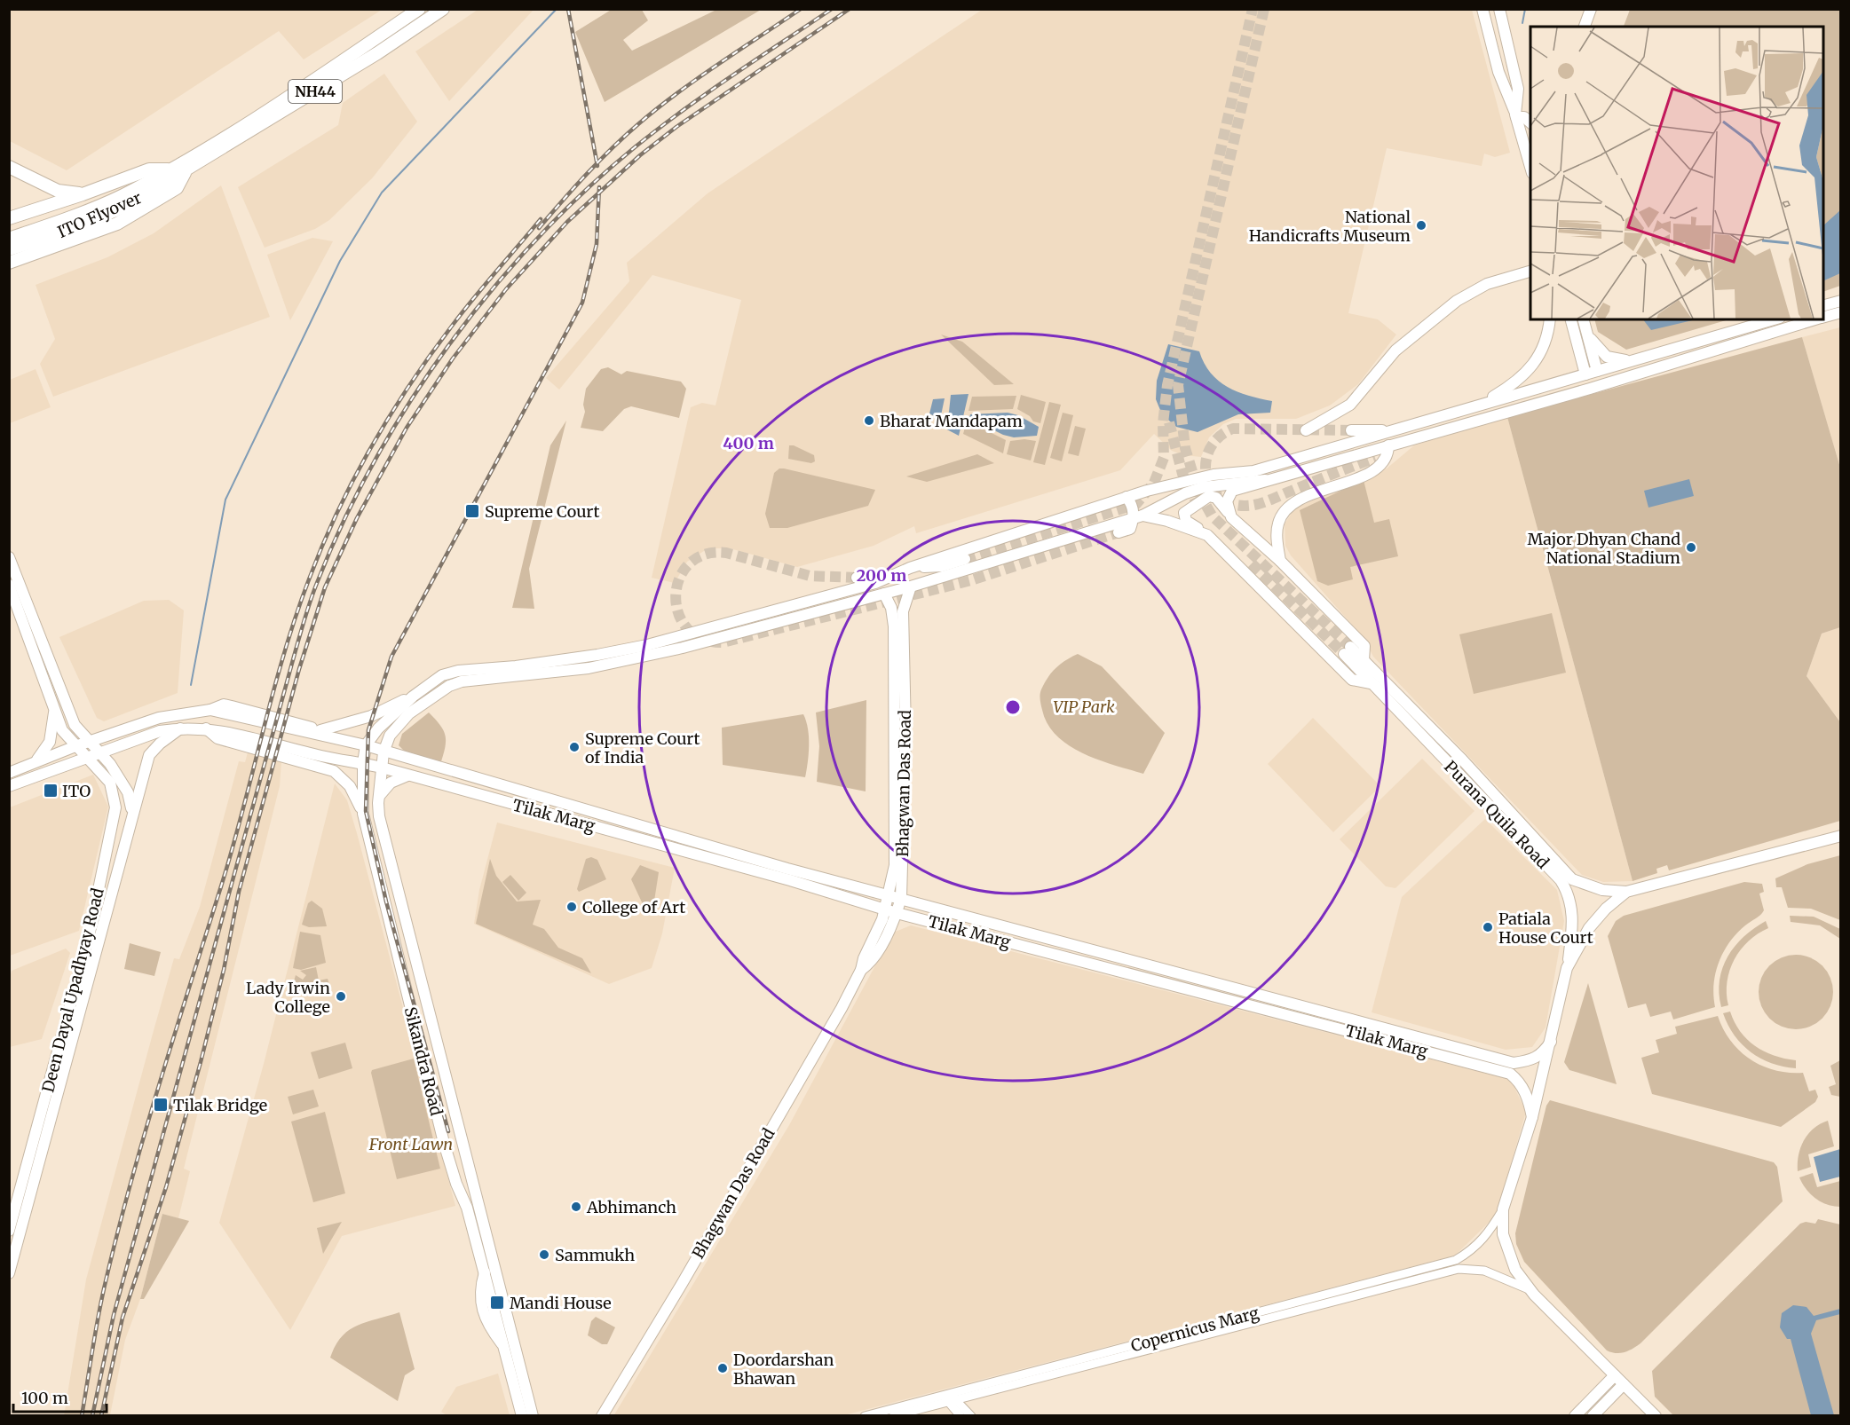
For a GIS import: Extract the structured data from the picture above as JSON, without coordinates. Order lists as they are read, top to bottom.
{
  "streets": {
    "highway": ["NH44", "ITO Flyover"],
    "main road": [
      "Bhagwan Das Road",
      "Purana Quila Road",
      "Tilak Marg",
      "Deen Dayal Upadhyay Road",
      "Sikandra Road"
    ],
    "street": ["Copernicus Marg"]
  },
  "crossings": [
    ["NH44", "ITO Flyover"],
    ["Bhagwan Das Road", "Tilak Marg"],
    ["Bhagwan Das Road", "Sikandra Road"],
    ["Purana Quila Road", "Sikandra Road"],
    ["Tilak Marg", "Sikandra Road"]
  ],
  "parks": ["VIP Park", "Front Lawn"],
  "places": {
    "other": [
      "National Handicrafts Museum",
      "Bharat Mandapam",
      "Major Dhyan Chand National Stadium",
      "Supreme Court of India",
      "College of Art",
      "Patiala House Court",
      "Lady Irwin College",
      "Abhimanch",
      "Sammukh",
      "Doordarshan Bhawan"
    ],
    "transit": [
      "Supreme Court",
      "ITO",
      "Tilak Bridge",
      "Mandi House"
    ]
  },
  "scale_bar": "100 m",
  "rings": ["400 m", "200 m"]
}
